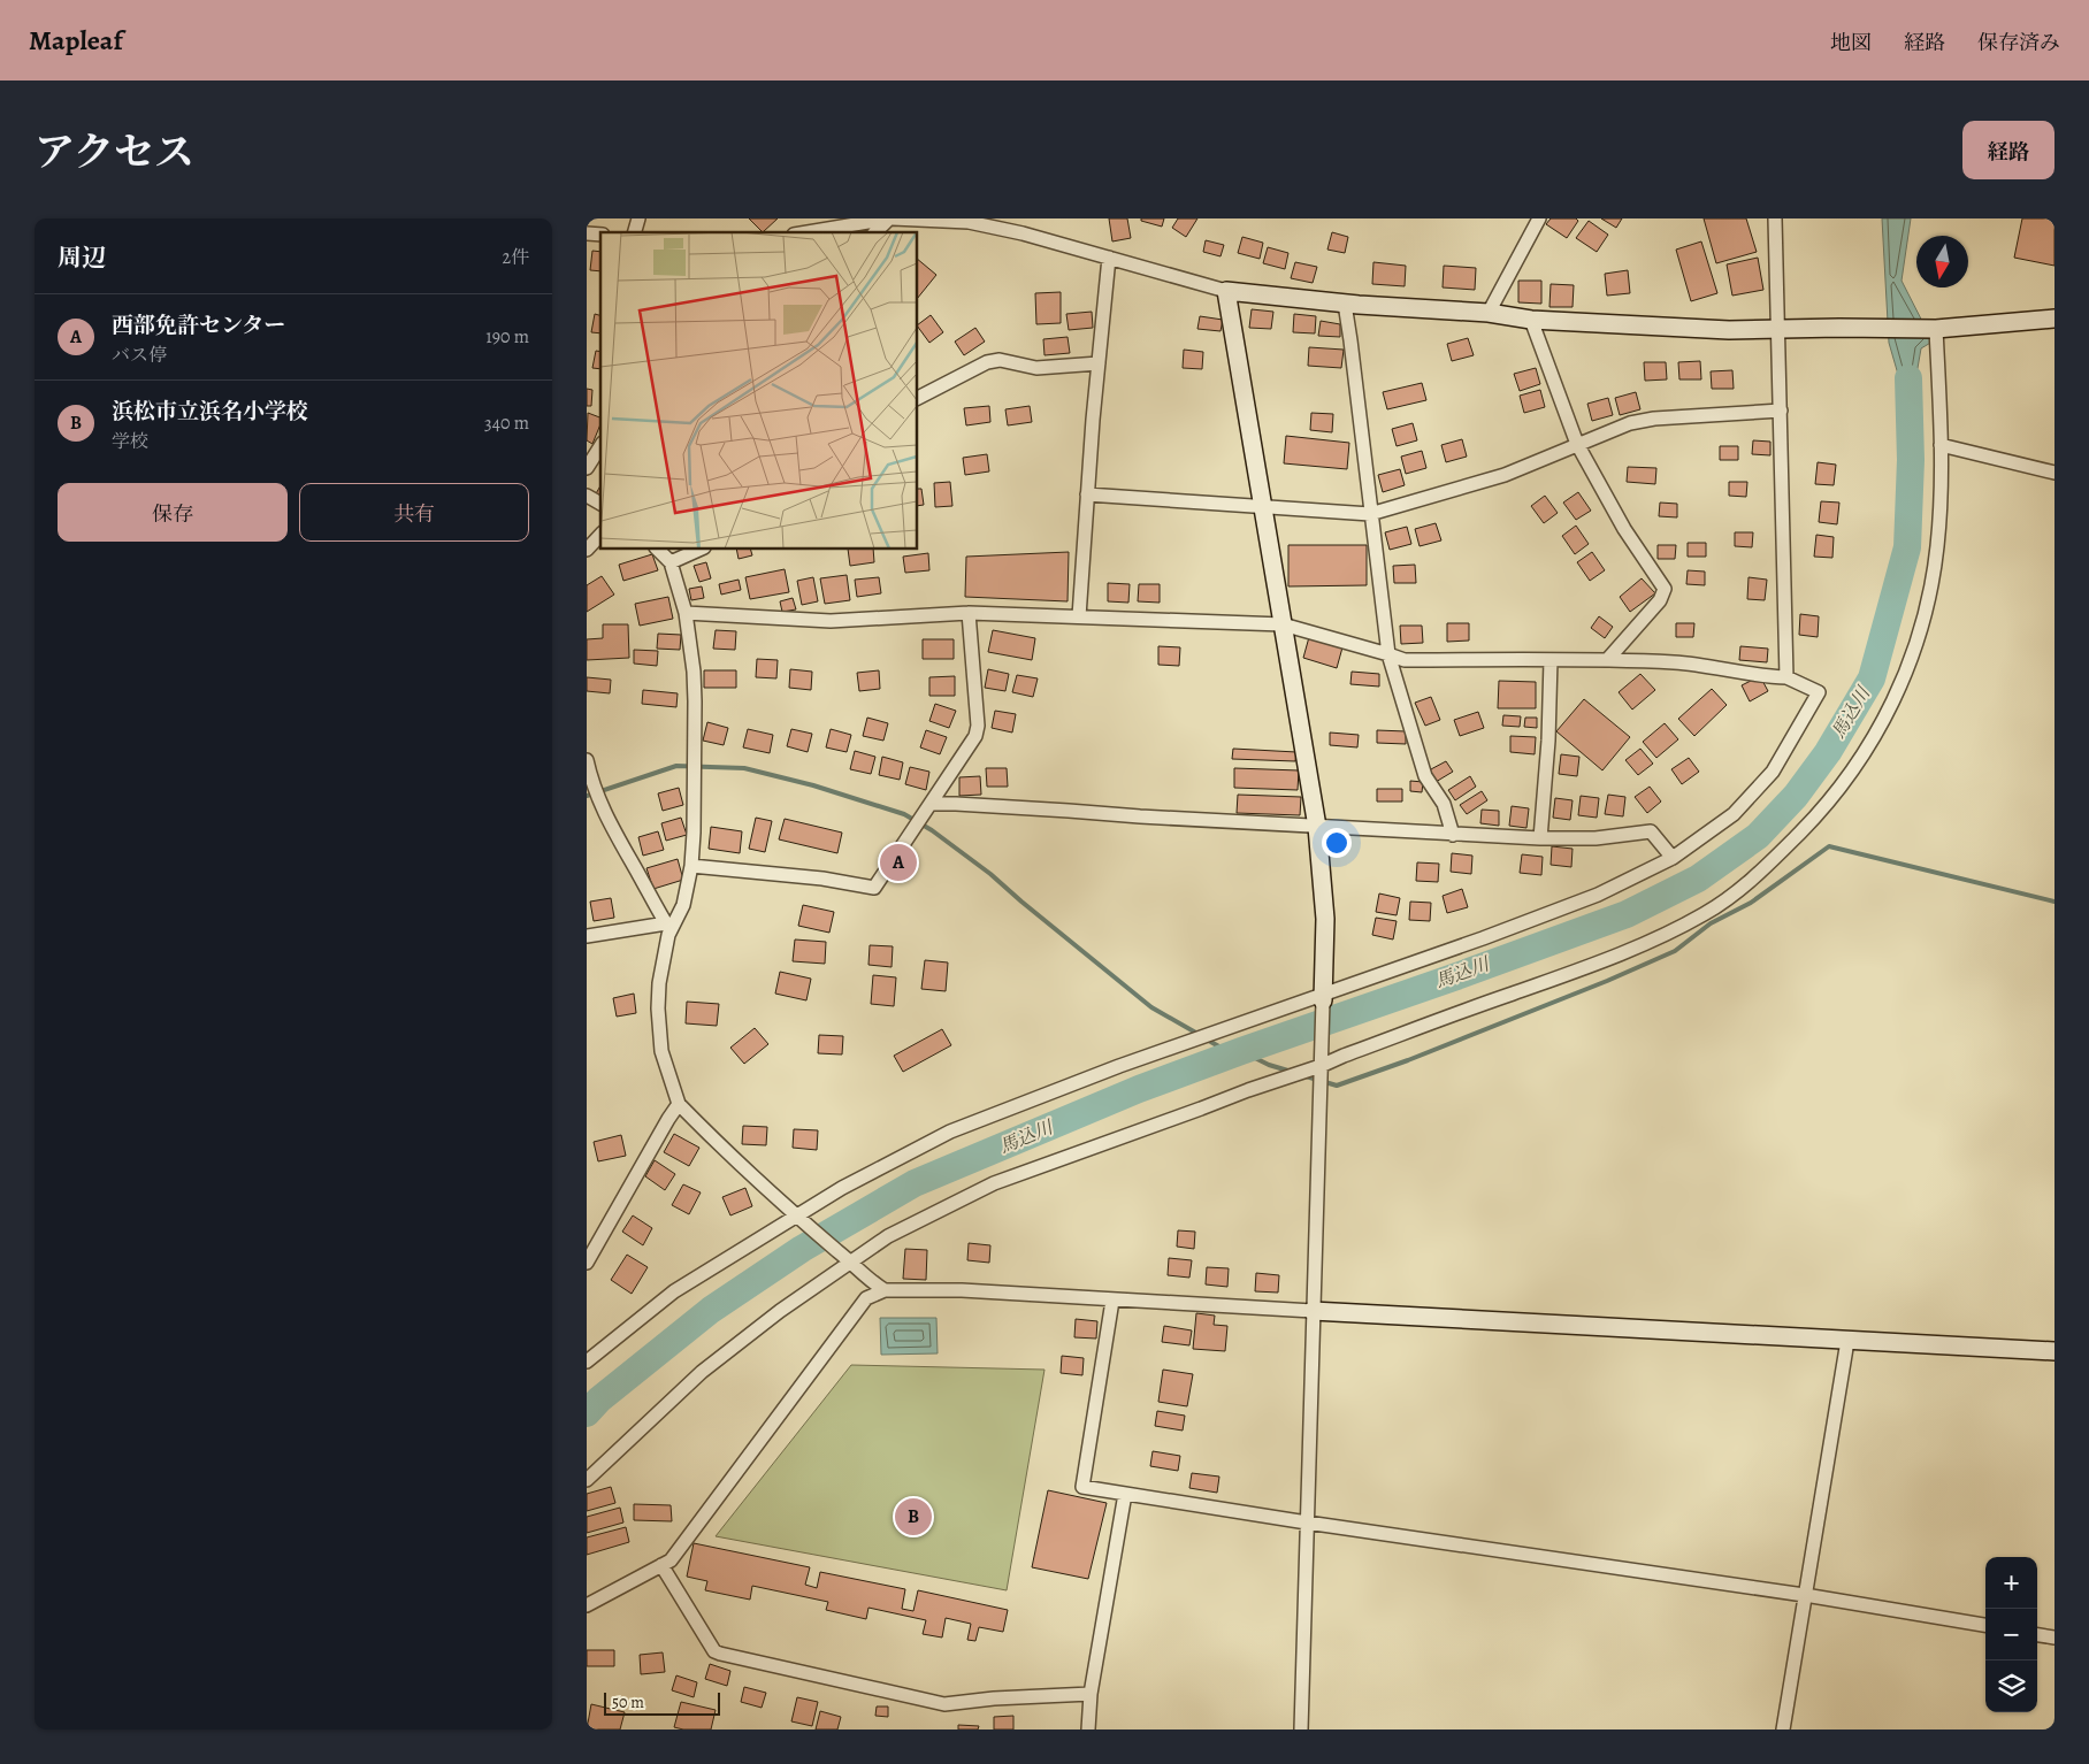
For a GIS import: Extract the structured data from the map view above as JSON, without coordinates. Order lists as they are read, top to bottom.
{
  "water": ["馬込川"],
  "scale_bar": "50 m",
  "north": "bottom",
  "page": {
    "header": "Mapleaf",
    "nav": ["地図", "経路", "保存済み"],
    "title": "アクセス",
    "buttons": [
      "経路",
      ["保存", "共有"]
    ],
    "heading": ["周辺", "2件"],
    "list": [
      {
        "mark": "A",
        "name": "西部免許センター",
        "note": "バス停",
        "value": "190 m"
      },
      {
        "mark": "B",
        "name": "浜松市立浜名小学校",
        "note": "学校",
        "value": "340 m"
      }
    ],
    "pins": ["A", "B"],
    "map_buttons": ["+", "−"],
    "scale": "50 m"
  }
}
